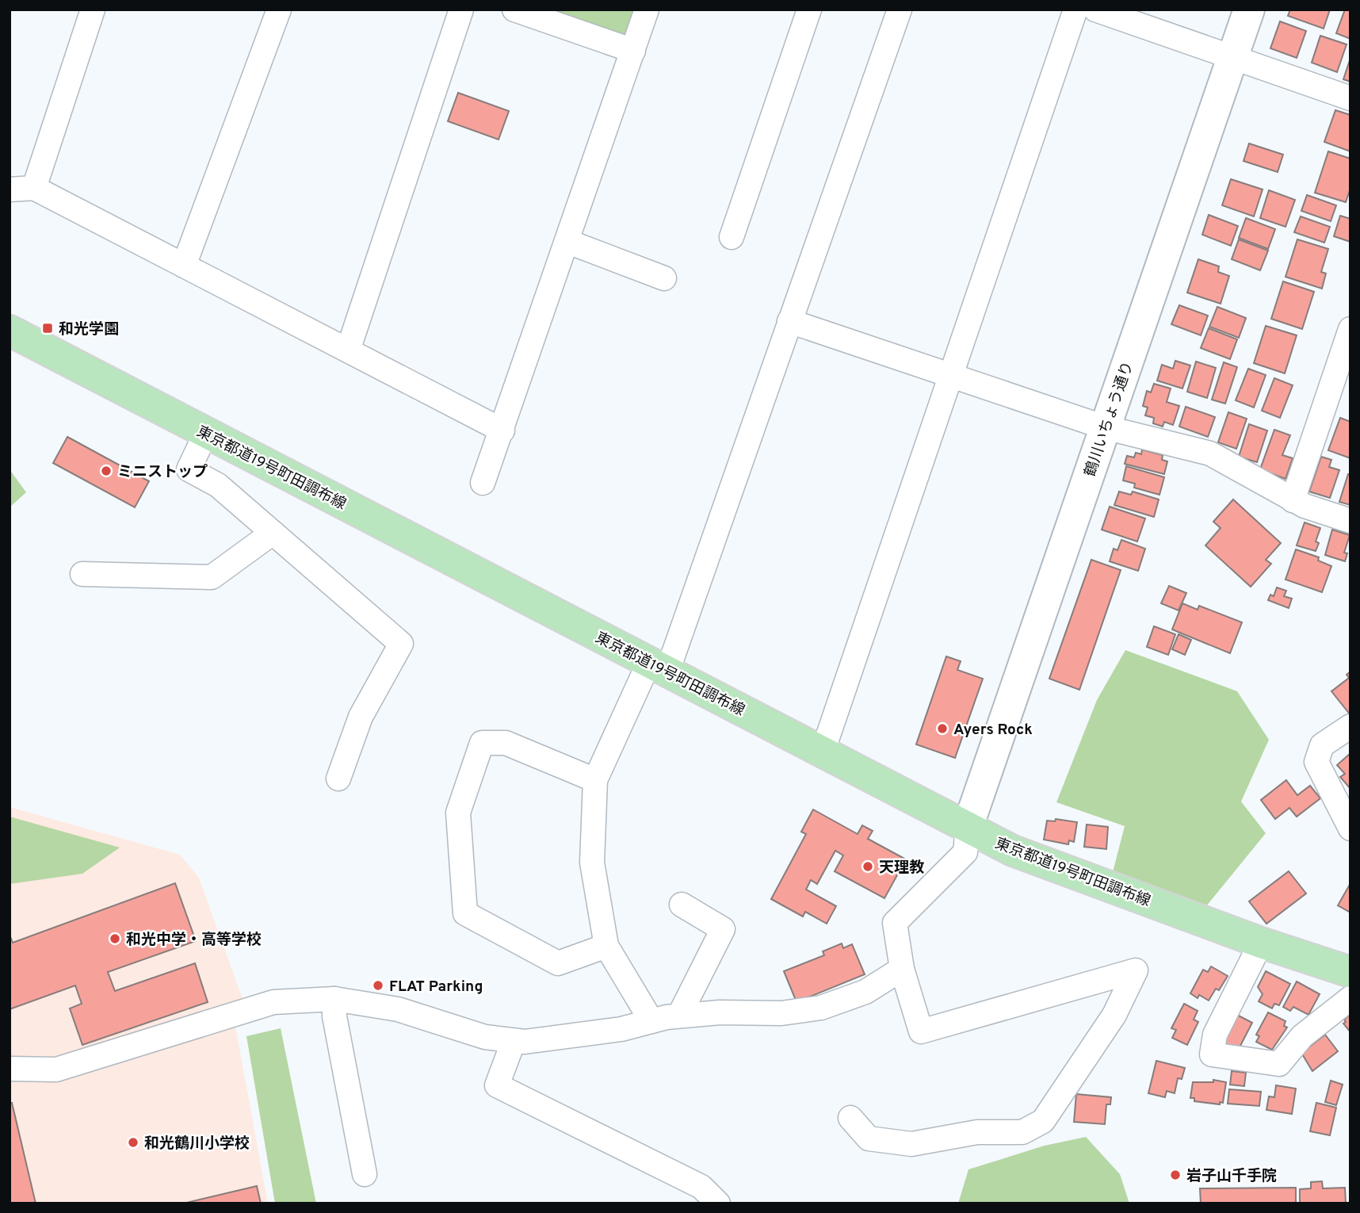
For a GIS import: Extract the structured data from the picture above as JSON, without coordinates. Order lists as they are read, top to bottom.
{
  "streets": {
    "main road": ["東京都道19号町田調布線"],
    "street": ["鶴川いちょう通り"]
  },
  "crossings": [
    ["鶴川いちょう通り", "東京都道19号町田調布線"]
  ],
  "places": {
    "transit": ["和光学園"],
    "other": [
      "ミニストップ",
      "Ayers Rock",
      "天理教",
      "和光中学・高等学校",
      "FLAT Parking",
      "和光鶴川小学校",
      "岩子山千手院"
    ]
  }
}
